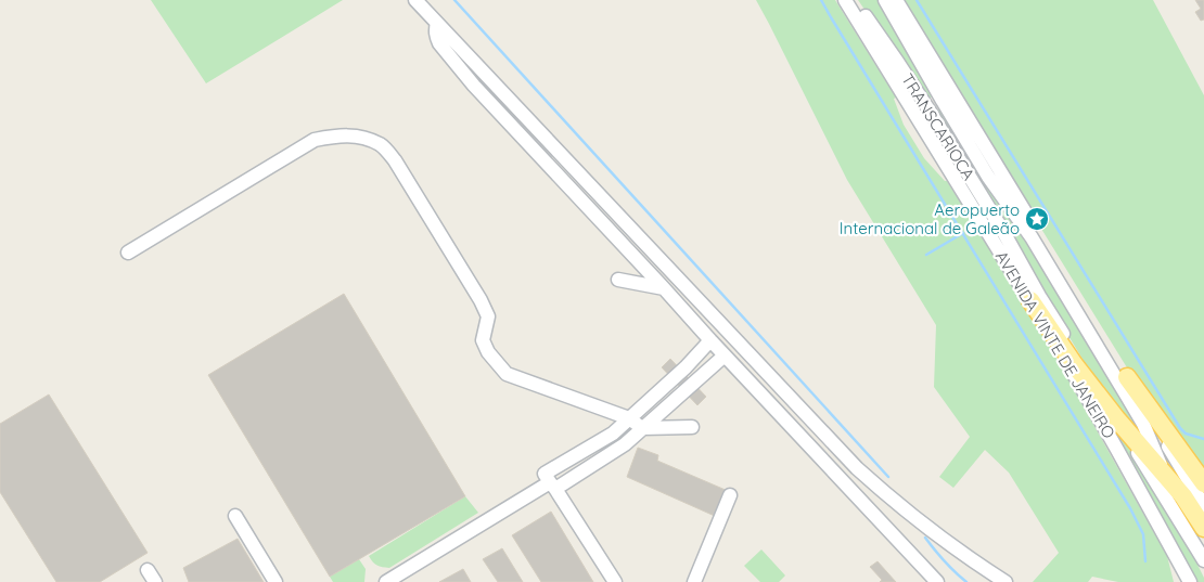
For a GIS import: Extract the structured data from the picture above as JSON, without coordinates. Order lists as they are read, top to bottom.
{
  "streets": {
    "street": ["TRANSCARIOCA", "AVENIDA VINTE DE JANEIRO"]
  },
  "places": {
    "place": ["Aeropuerto Internacional de Galeão"]
  }
}
